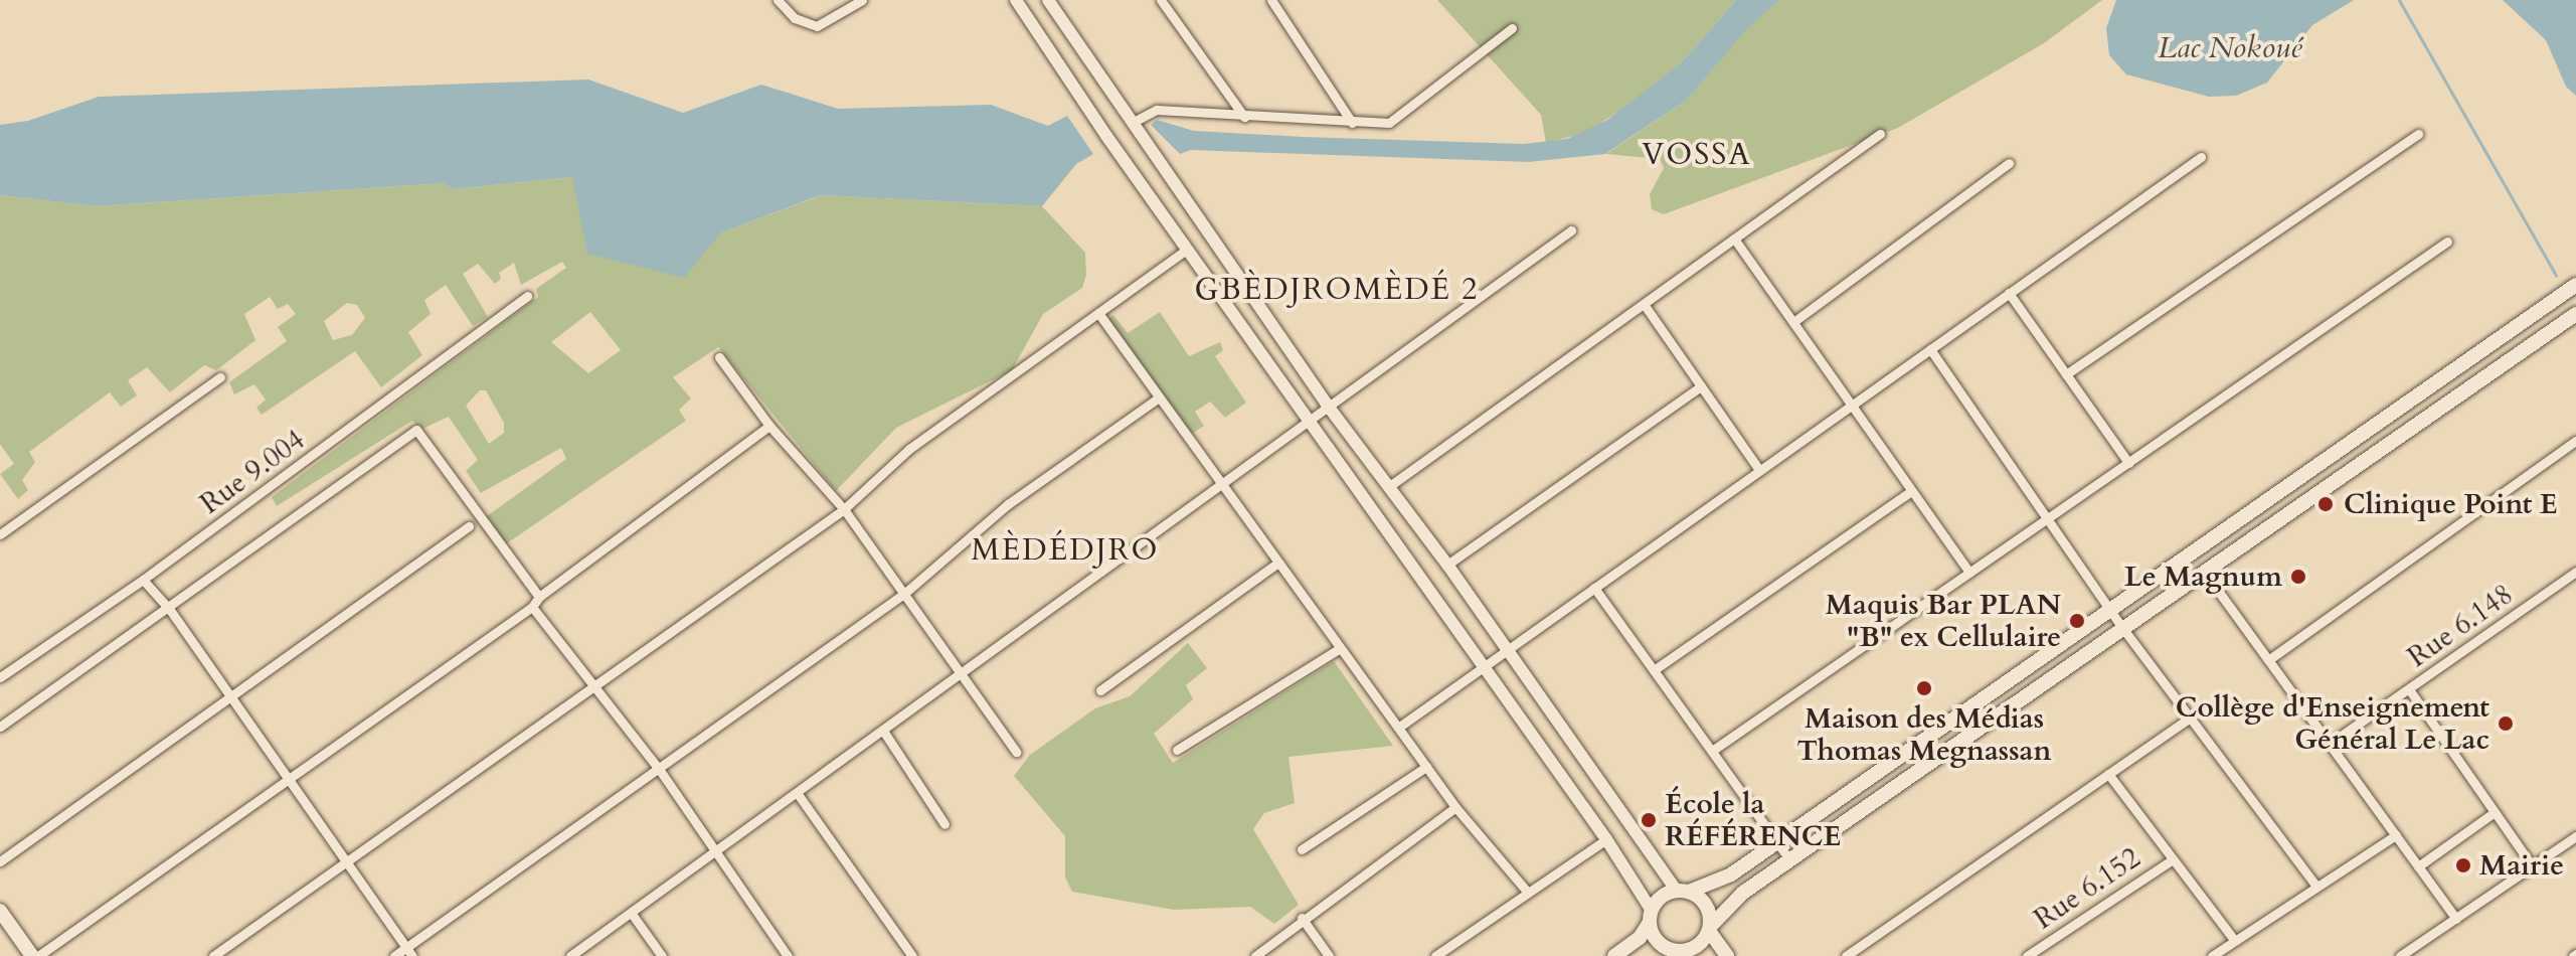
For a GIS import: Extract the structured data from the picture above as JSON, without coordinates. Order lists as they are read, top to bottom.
{
  "streets": {
    "street": ["Rue 9.004", "Rue 6.148", "Rue 6.152"]
  },
  "districts": ["VOSSA", "GBÈDJROMÈDÉ 2", "MÈDÉDJRO"],
  "water": ["Lac Nokoué"],
  "places": [
    "Clinique Point E",
    "Le Magnum",
    "Maquis Bar PLAN \"B\" ex Cellulaire",
    "Maison des Médias Thomas Megnassan",
    "Collège d'Enseignement Général Le Lac",
    "École la RÉFÉRENCE",
    "Mairie"
  ]
}
